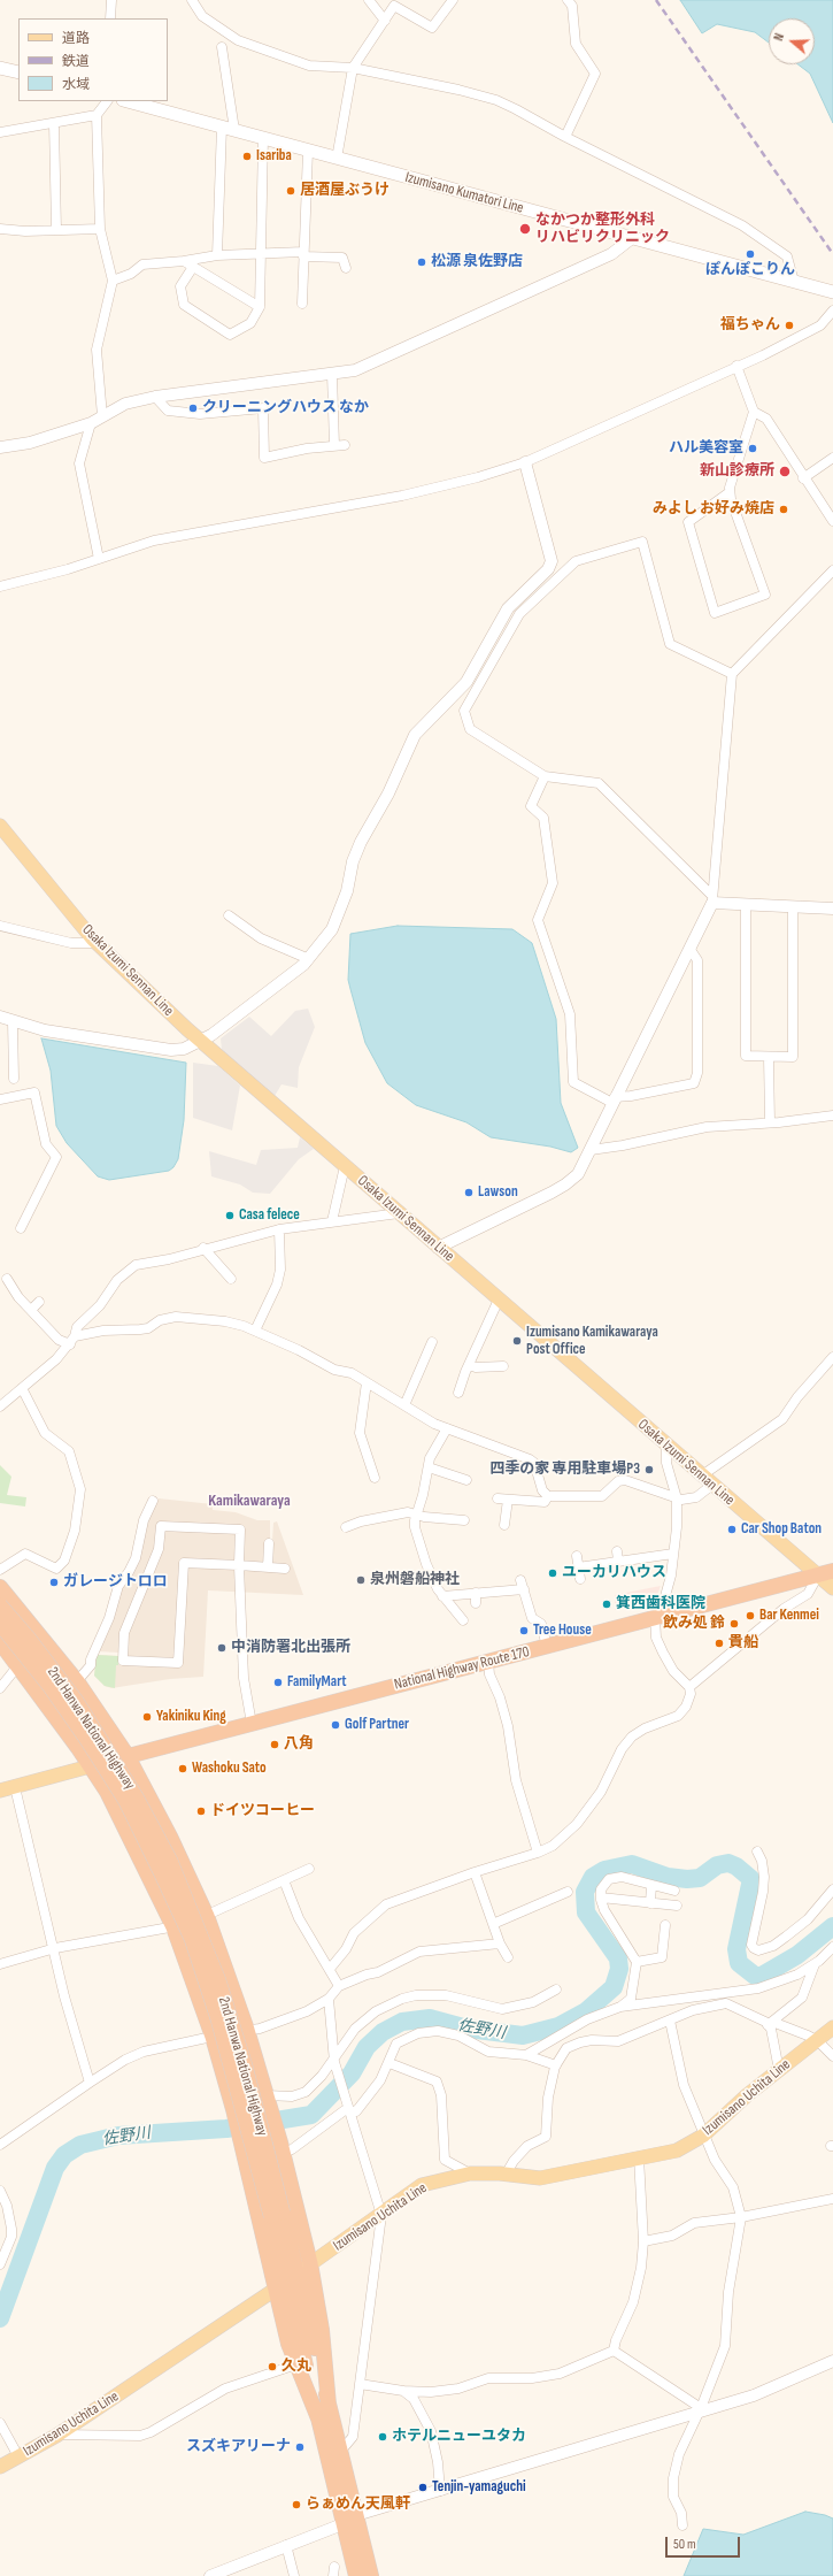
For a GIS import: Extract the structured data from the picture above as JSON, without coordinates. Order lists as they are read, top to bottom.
{
  "streets": {
    "highway": ["National Highway Route 170", "2nd Hanwa National Highway"],
    "main road": ["Izumisano Kumatori Line", "Osaka Izumi Sennan Line", "Izumisano Uchita Line"]
  },
  "crossings": [
    ["Osaka Izumi Sennan Line", "National Highway Route 170"],
    ["2nd Hanwa National Highway", "Izumisano Uchita Line"]
  ],
  "districts": ["Kamikawaraya"],
  "water": ["佐野川"],
  "places": [
    "Isariba",
    "居酒屋ぶうけ",
    "なかつか整形外科 リハビリクリニック",
    "ぽんぽこりん",
    "松源 泉佐野店",
    "福ちゃん",
    "クリーニングハウス なか",
    "ハル美容室",
    "新山診療所",
    "みよし お好み焼店",
    "Lawson",
    "Casa felece",
    "Izumisano Kamikawaraya Post Office",
    "四季の家 専用駐車場P3",
    "Car Shop Baton",
    "ユーカリハウス",
    "泉州磐船神社",
    "ガレージトロロ",
    "箕西歯科医院",
    "Bar Kenmei",
    "飲み処 鈴",
    "Tree House",
    "貴船",
    "中消防署北出張所",
    "FamilyMart",
    "Yakiniku King",
    "Golf Partner",
    "八角",
    "Washoku Sato",
    "ドイツコーヒー",
    "久丸",
    "ホテルニューユタカ",
    "スズキアリーナ",
    "Tenjin-yamaguchi",
    "らぁめん天風軒"
  ],
  "legend": ["道路", "鉄道", "水域"],
  "scale_bar": "50 m",
  "north": "left"
}
